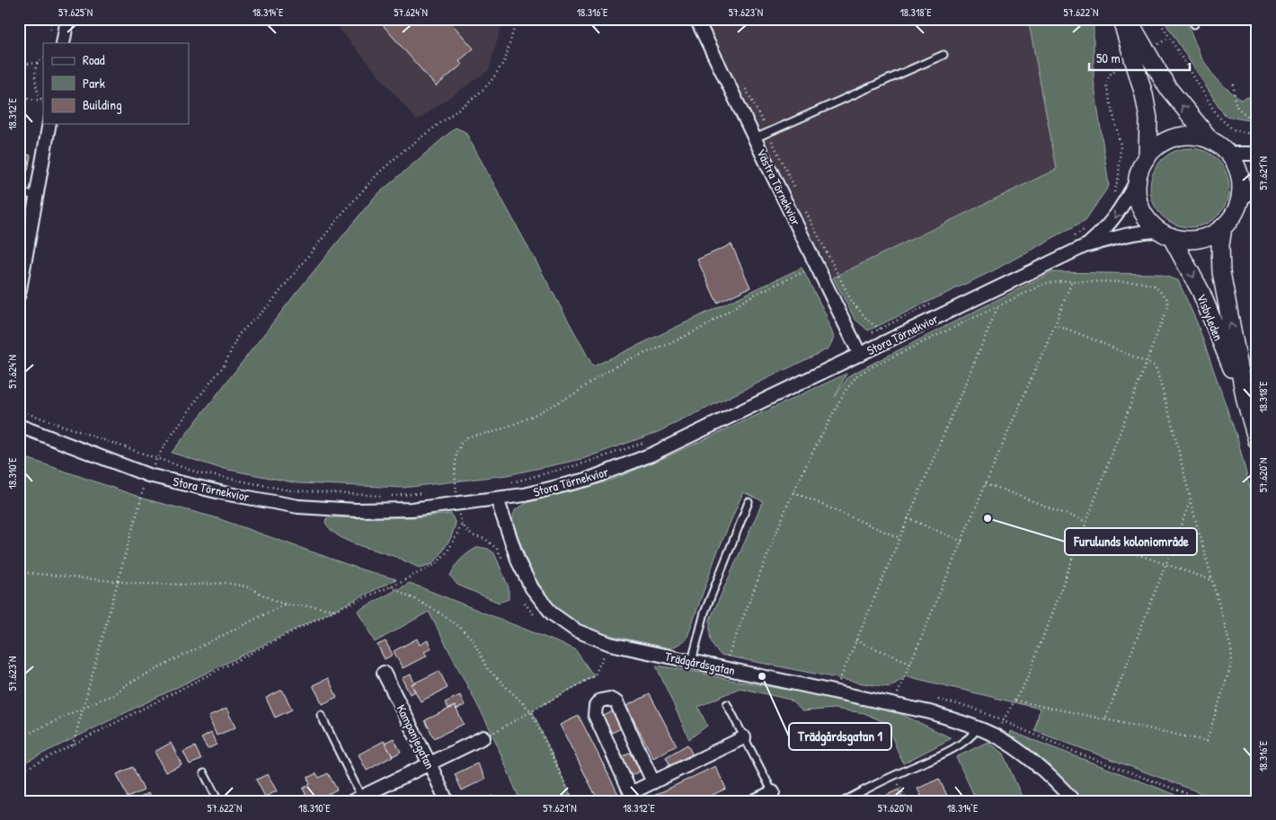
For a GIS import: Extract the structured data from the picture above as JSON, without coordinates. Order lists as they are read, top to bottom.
{
  "streets": {
    "main road": ["Visbyleden"],
    "street": [
      "Västra Törnekvior",
      "Stora Törnekvior",
      "Trädgårdsgatan",
      "Kampanjegatan"
    ]
  },
  "crossings": [
    ["Västra Törnekvior", "Stora Törnekvior"],
    ["Stora Törnekvior", "Trädgårdsgatan"]
  ],
  "places": ["Furulunds koloniområde", "Trädgårdsgatan 1"],
  "legend": ["Road", "Park", "Building"],
  "scale_bar": "50 m",
  "coordinates": [
    "57.625°N",
    "18.314°E",
    "57.624°N",
    "18.316°E",
    "57.623°N",
    "18.318°E",
    "57.622°N",
    "18.312°E",
    "57.621°N",
    "18.310°E",
    "57.620°N"
  ]
}
